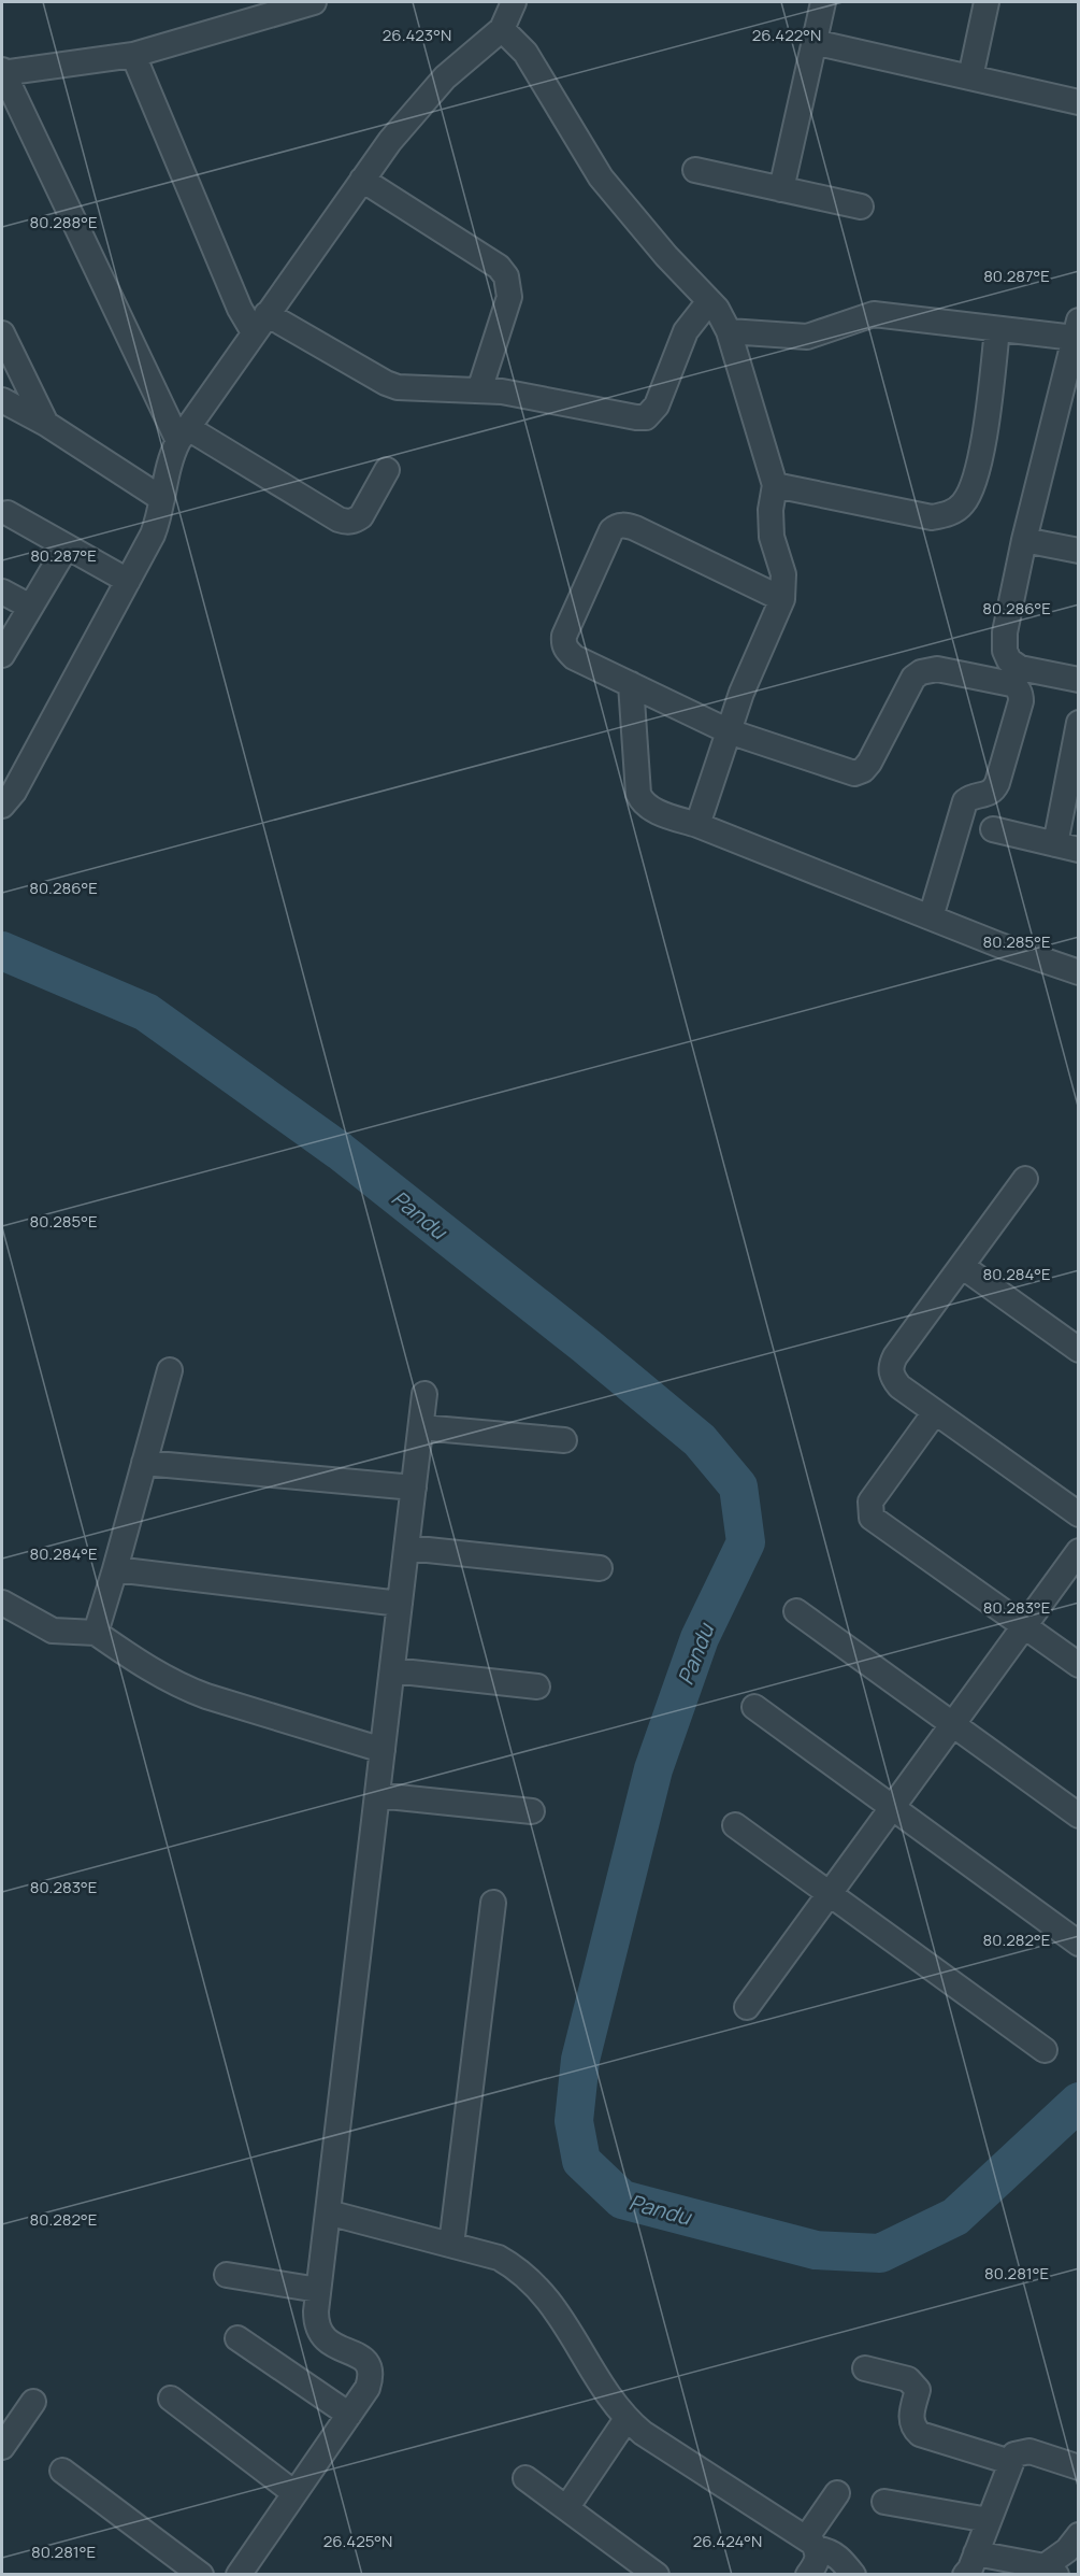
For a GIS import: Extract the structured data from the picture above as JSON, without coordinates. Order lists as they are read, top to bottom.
{
  "water": ["Pandu"],
  "coordinates": [
    "26.422°N",
    "26.423°N",
    "80.288°E",
    "80.287°E",
    "80.286°E",
    "80.285°E",
    "80.284°E",
    "80.283°E",
    "80.282°E",
    "80.281°E",
    "26.425°N",
    "26.424°N"
  ]
}
